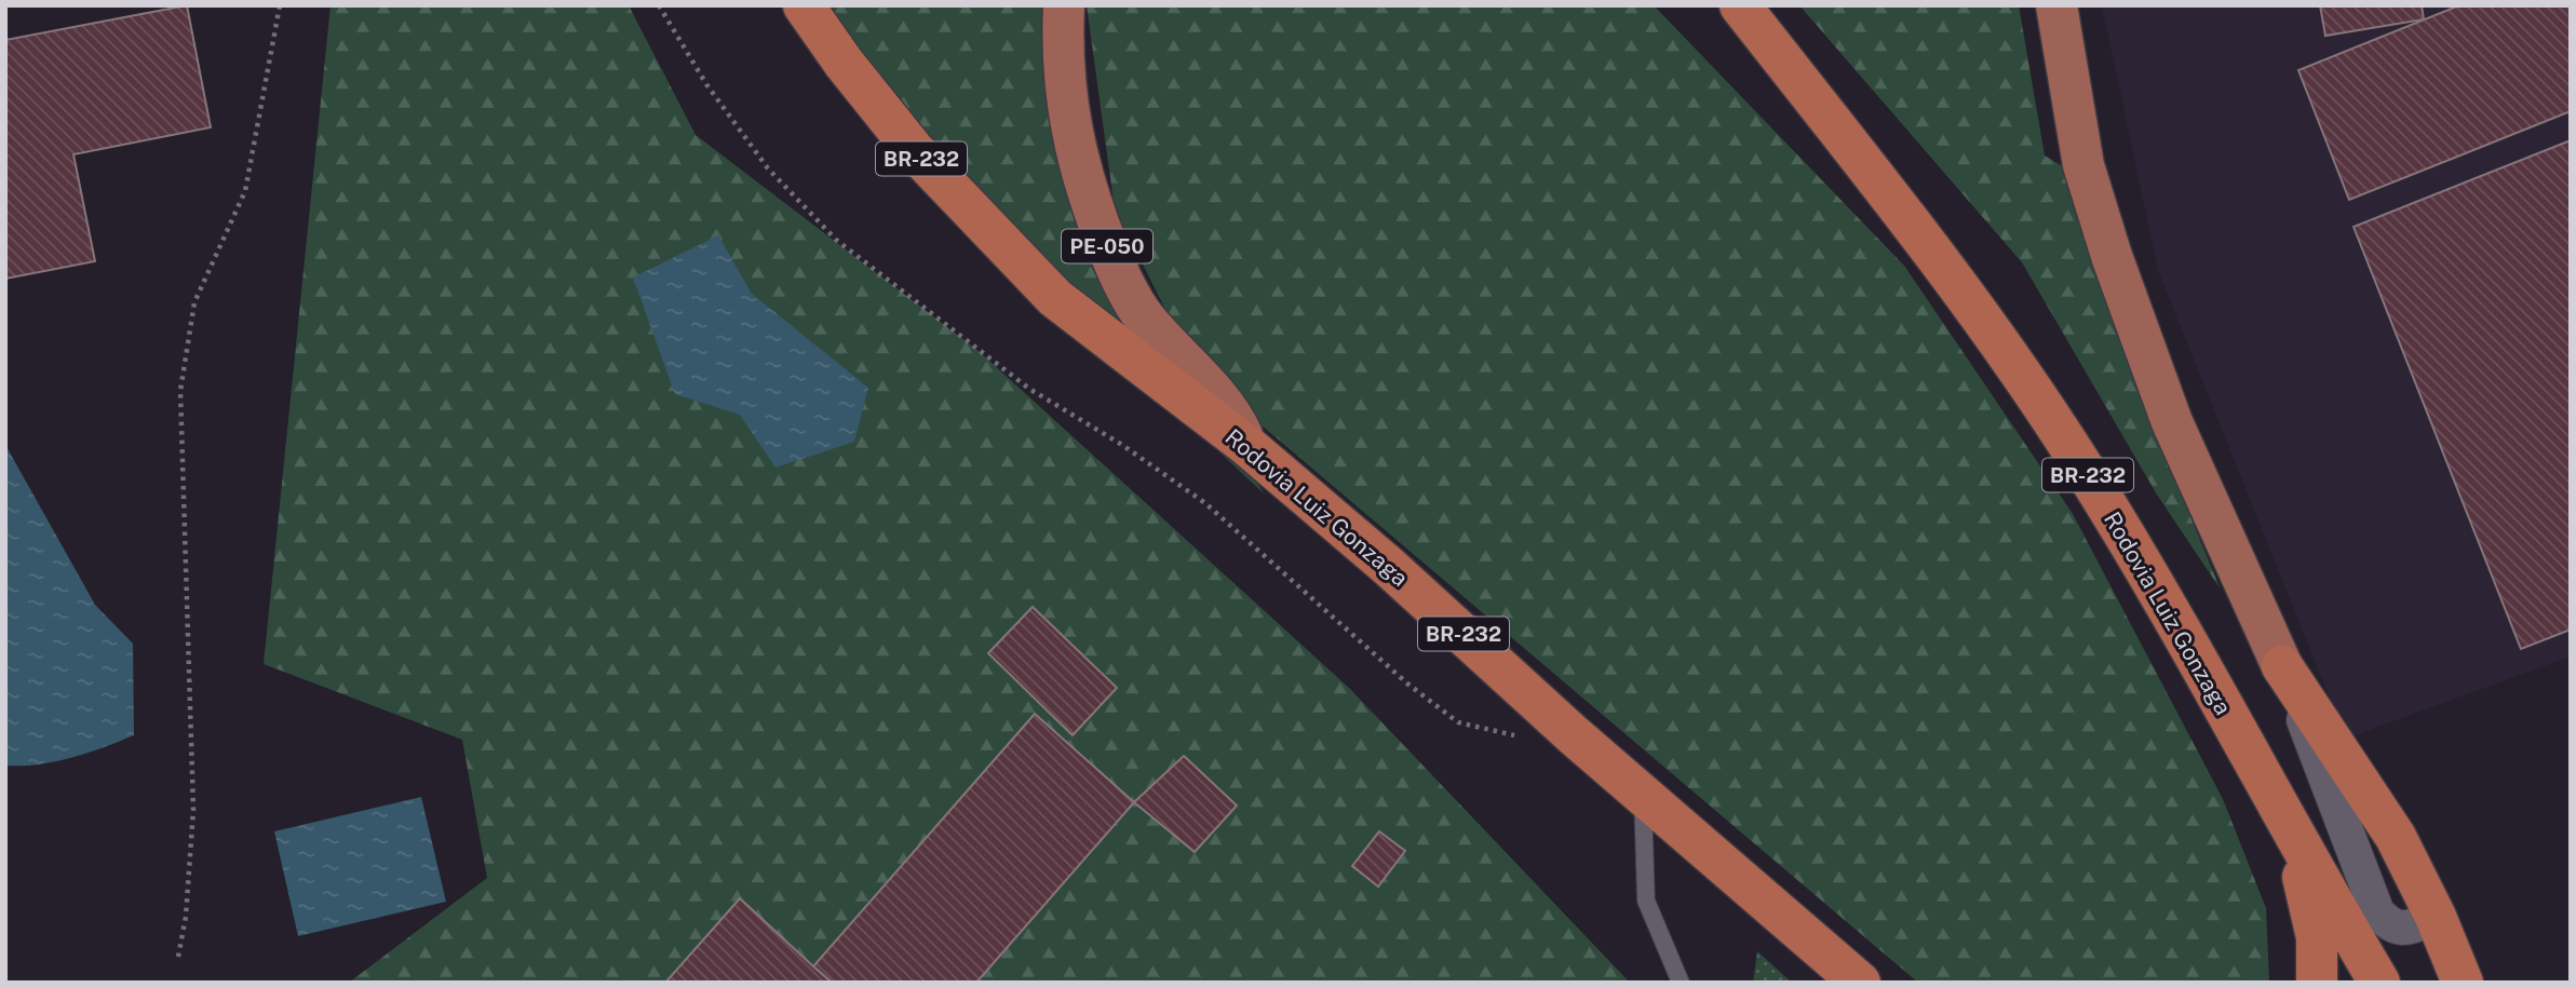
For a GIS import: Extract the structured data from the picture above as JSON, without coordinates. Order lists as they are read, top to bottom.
{
  "streets": {
    "highway": ["BR-232", "Rodovia Luiz Gonzaga"],
    "main road": ["PE-050"]
  },
  "crossings": [
    ["PE-050", "Rodovia Luiz Gonzaga"]
  ]
}
